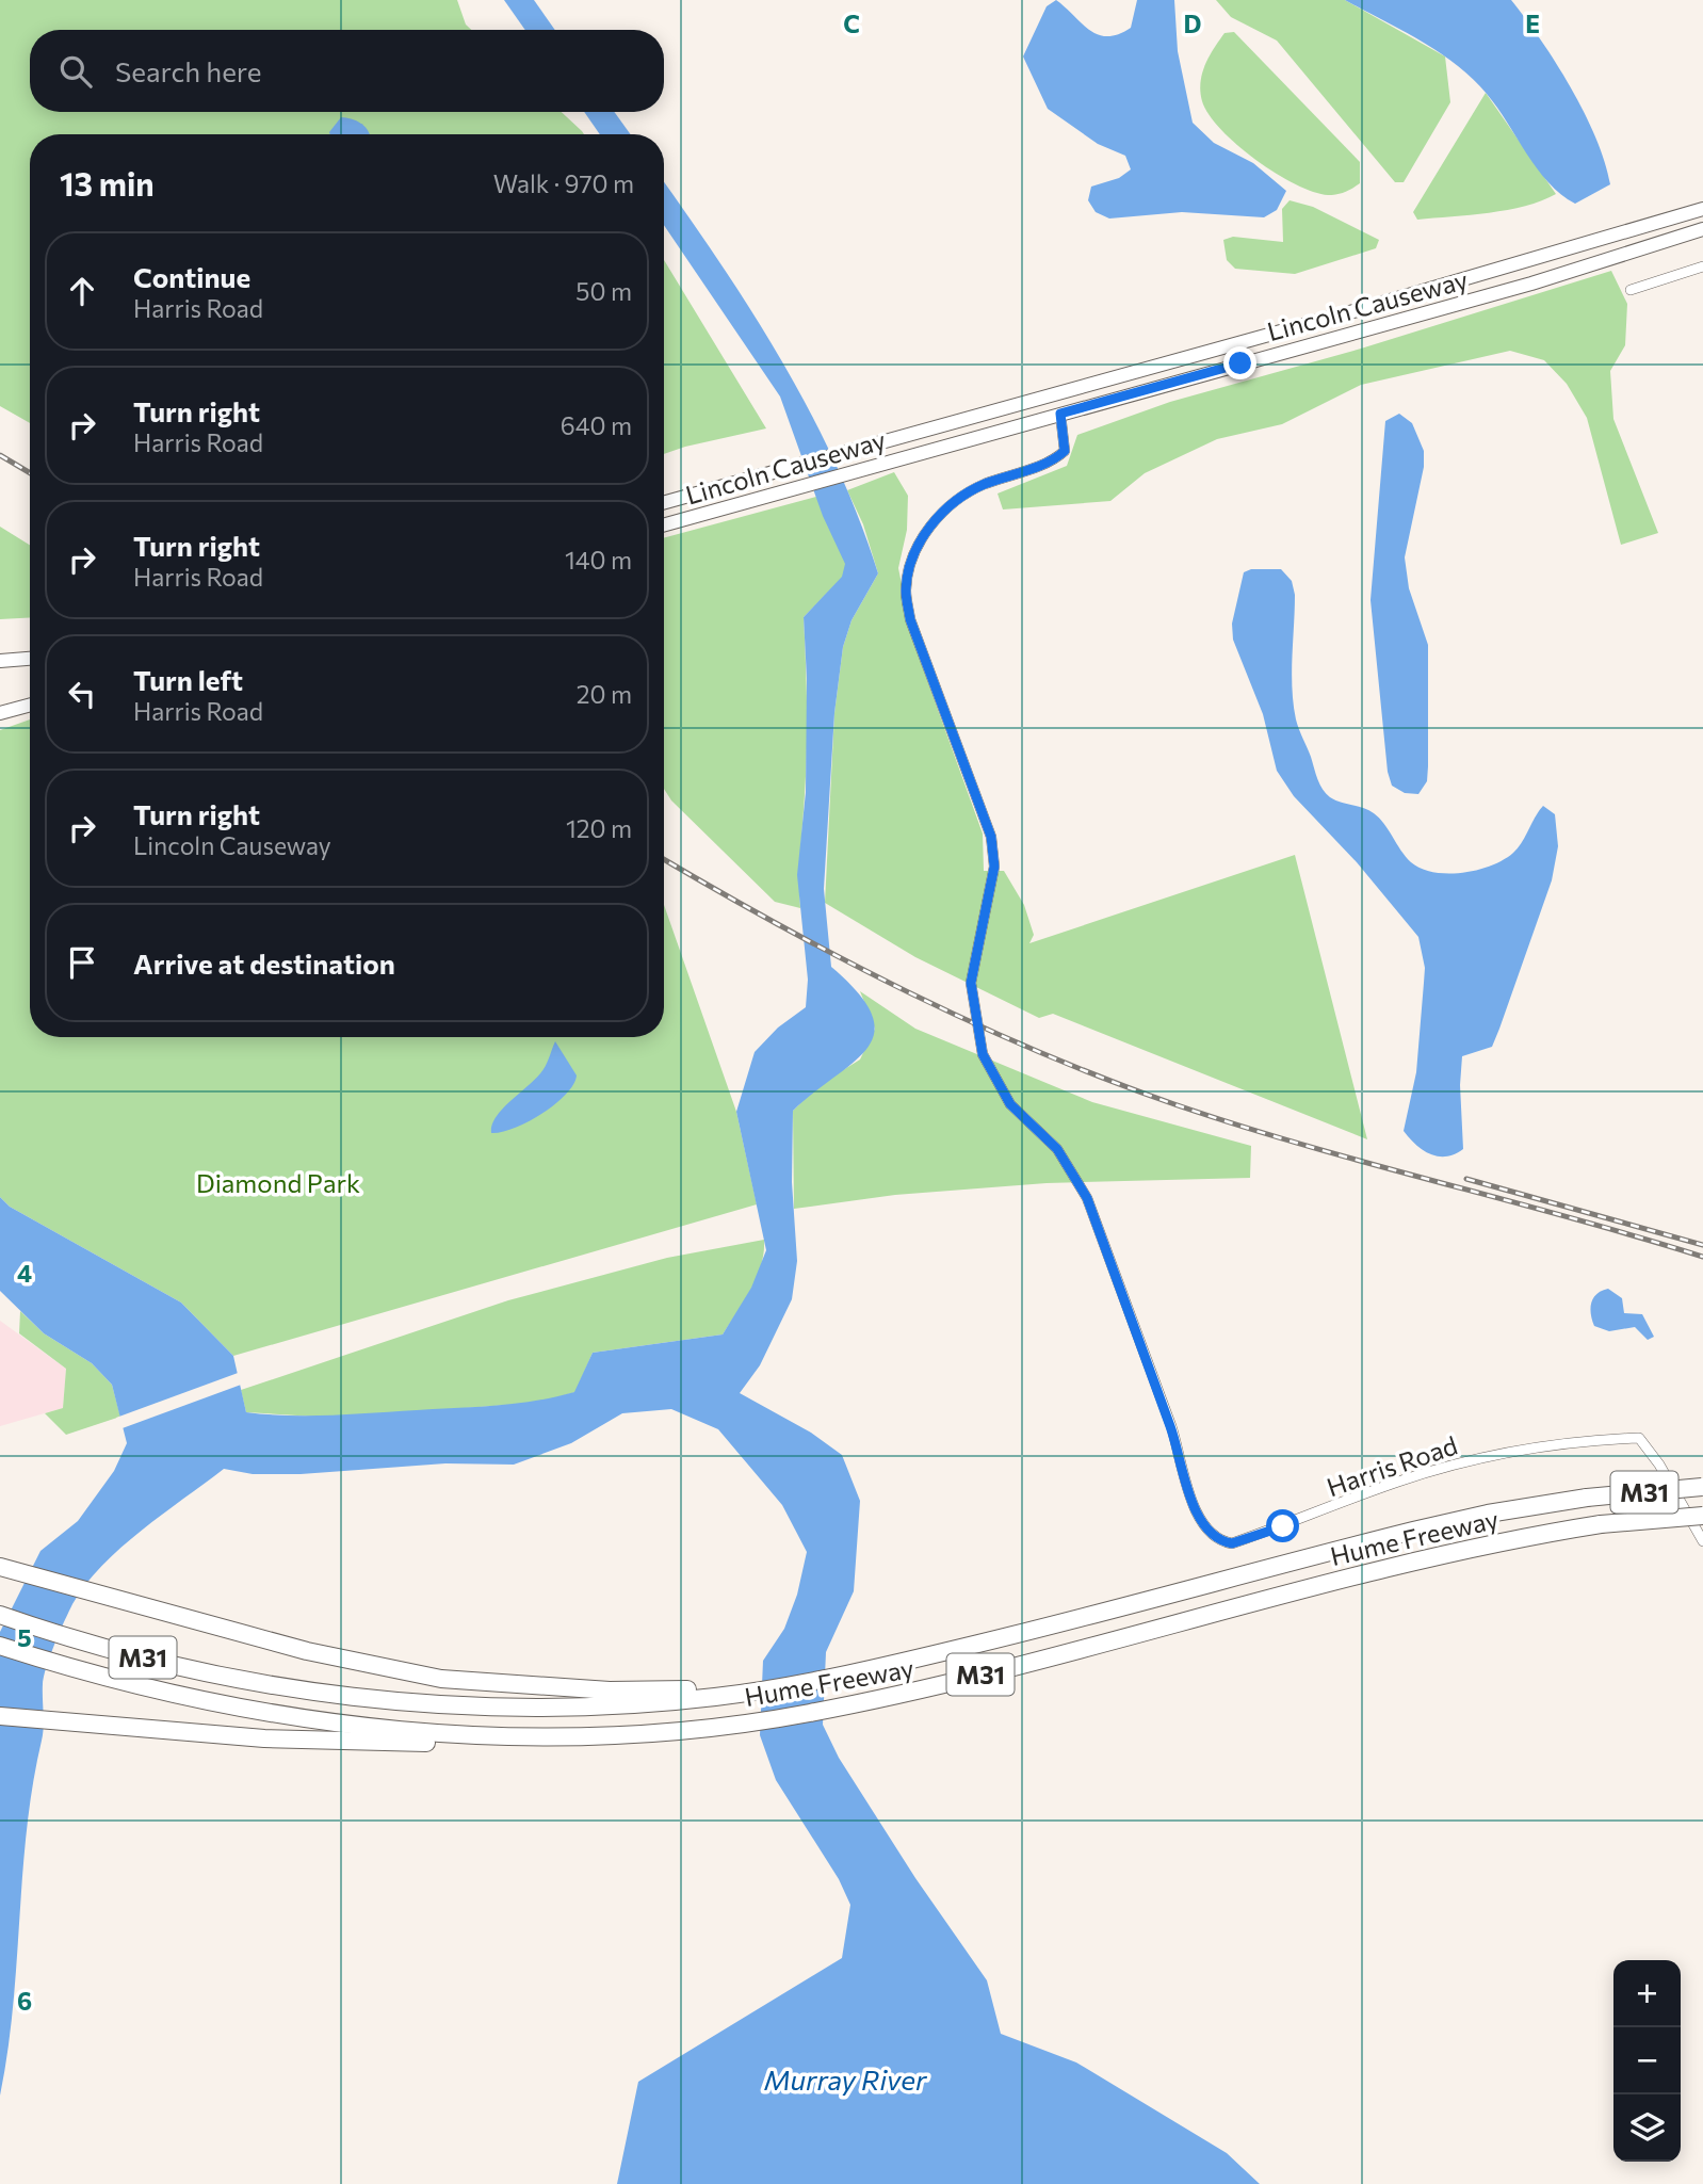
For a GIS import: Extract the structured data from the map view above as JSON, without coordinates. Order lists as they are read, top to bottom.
{
  "streets": {
    "highway": ["M31", "Hume Freeway"],
    "main road": ["Lincoln Causeway"],
    "street": ["Harris Road"]
  },
  "crossings": [
    ["Lincoln Causeway", "Harris Road"],
    ["M31", "Hume Freeway"]
  ],
  "water": ["Murray River"],
  "parks": ["Diamond Park"],
  "page": {
    "search": "Search here",
    "heading": ["13 min", "Walk · 970 m"],
    "list": [
      ["Continue", "Harris Road", "50 m"],
      ["Turn right", "Harris Road", "640 m"],
      ["Turn right", "Harris Road", "140 m"],
      ["Turn left", "Harris Road", "20 m"],
      ["Turn right", "Lincoln Causeway", "120 m"],
      "Arrive at destination"
    ],
    "map_buttons": ["+", "−"]
  },
  "grid": {
    "columns": ["C", "D", "E"],
    "rows": ["4", "5", "6"]
  }
}
